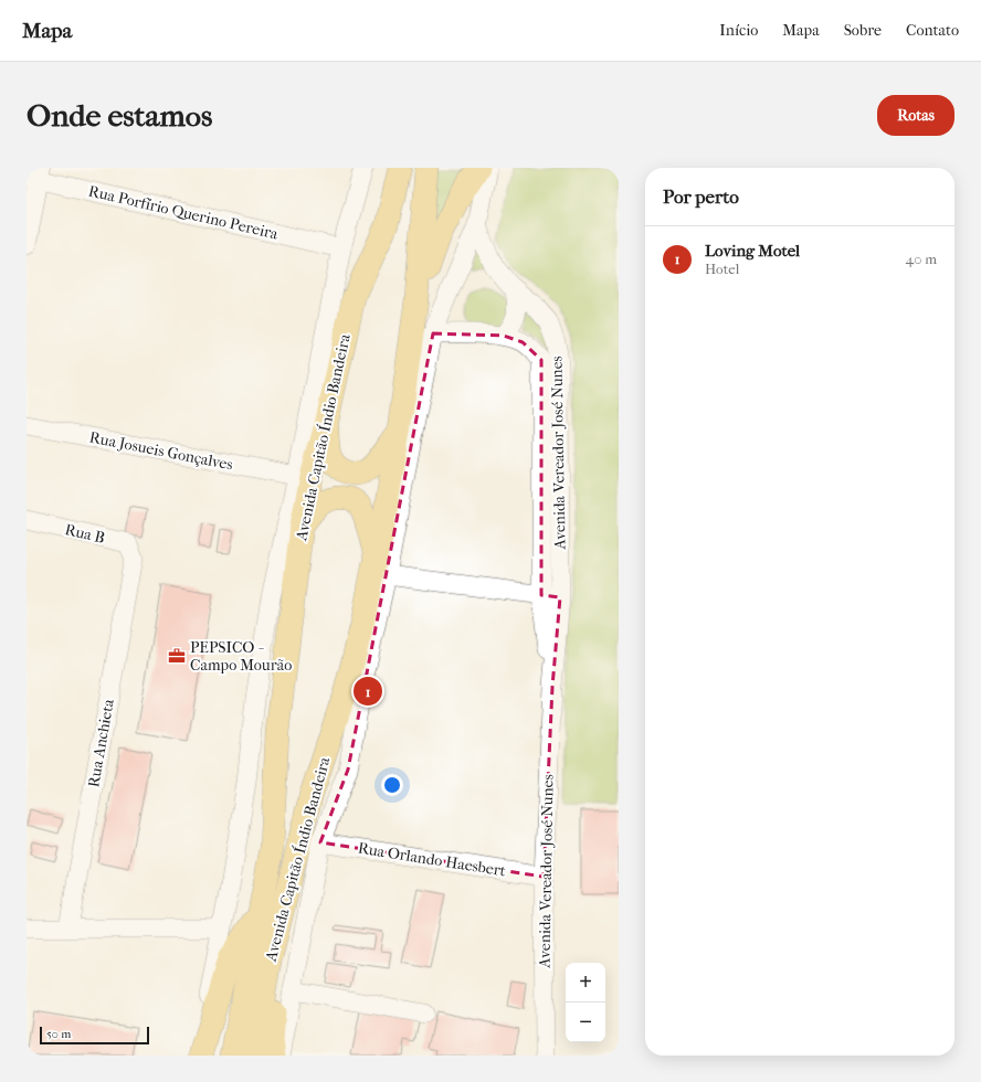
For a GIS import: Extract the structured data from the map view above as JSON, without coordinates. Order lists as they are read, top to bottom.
{
  "streets": {
    "main road": ["Avenida Capitão Índio Bandeira"],
    "street": [
      "Rua Porfírio Querino Pereira",
      "Rua Josueis Gonçalves",
      "Avenida Vereador José Nunes",
      "Rua B",
      "Rua Anchieta",
      "Rua Orlando Haesbert"
    ]
  },
  "crossings": [
    ["Avenida Vereador José Nunes", "Rua Orlando Haesbert"],
    ["Rua B", "Rua Anchieta"]
  ],
  "places": {
    "office": ["PEPSICO - Campo Mourão"]
  },
  "scale_bar": "50 m",
  "page": {
    "header": "Mapa",
    "nav": [
      "Início",
      "Mapa",
      "Sobre",
      "Contato"
    ],
    "buttons": "Rotas",
    "title": "Onde estamos",
    "heading": "Por perto",
    "list": [
      {
        "mark": "1",
        "name": "Loving Motel",
        "note": "Hotel",
        "value": "40 m"
      }
    ],
    "pins": "1",
    "map_buttons": ["+", "−"],
    "scale": "50 m"
  }
}
